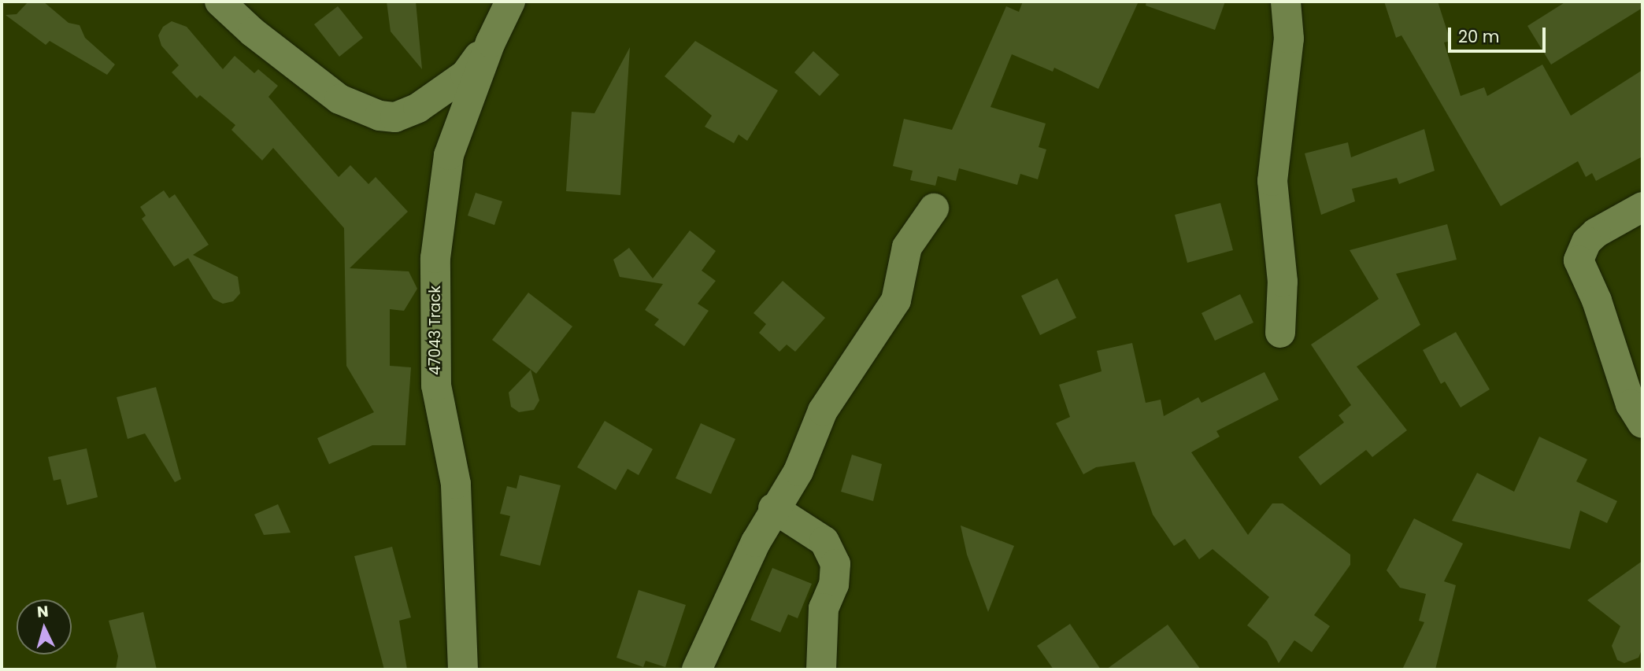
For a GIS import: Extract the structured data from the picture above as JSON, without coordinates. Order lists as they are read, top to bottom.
{
  "streets": {
    "street": ["47043 Track"]
  },
  "scale_bar": "20 m",
  "north": "top"
}
